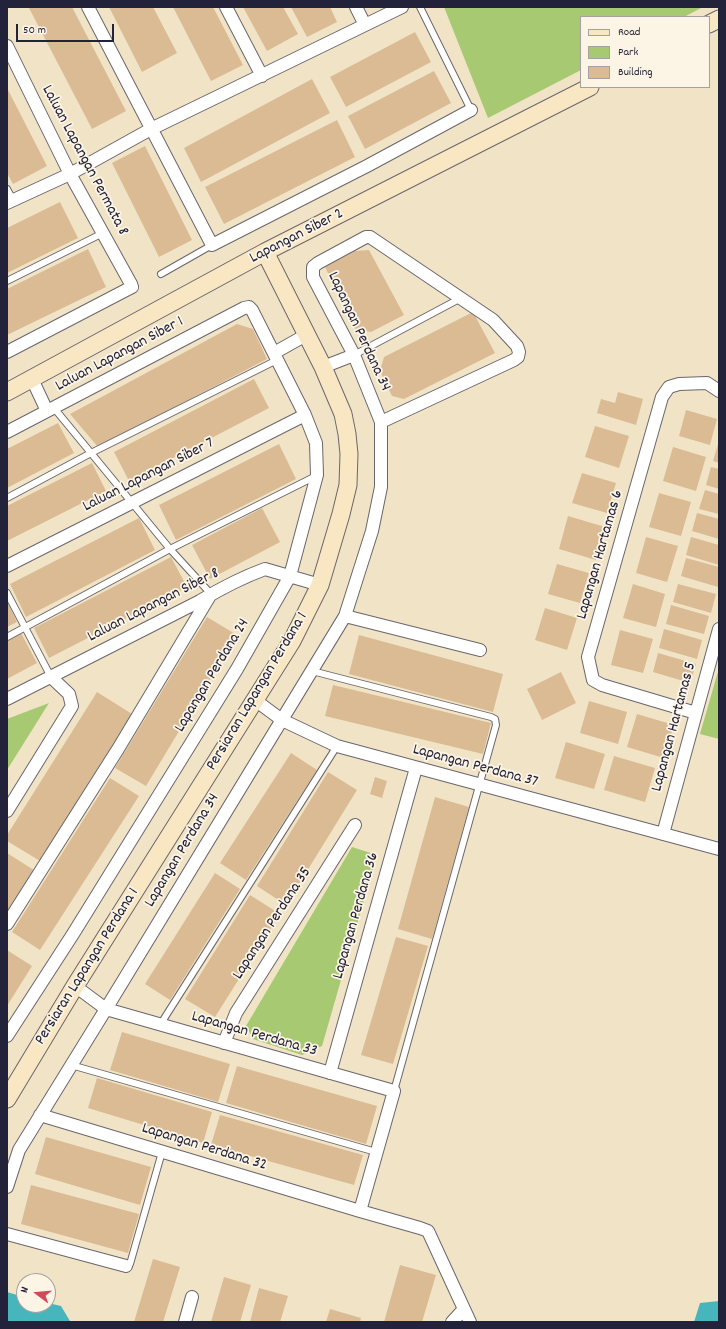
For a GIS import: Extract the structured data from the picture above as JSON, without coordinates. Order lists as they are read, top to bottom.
{
  "streets": {
    "street": [
      "Laluan Lapangan Permata 8",
      "Lapangan Siber 2",
      "Lapangan Perdana 34",
      "Laluan Lapangan Siber 1",
      "Laluan Lapangan Siber 7",
      "Lapangan Hartamas 6",
      "Laluan Lapangan Siber 8",
      "Lapangan Perdana 24",
      "Persiaran Lapangan Perdana 1",
      "Lapangan Hartamas 5",
      "Lapangan Perdana 37",
      "Lapangan Perdana 36",
      "Lapangan Perdana 35",
      "Lapangan Perdana 33",
      "Lapangan Perdana 32"
    ]
  },
  "crossings": [
    ["Lapangan Siber 2", "Persiaran Lapangan Perdana 1"],
    ["Lapangan Perdana 34", "Lapangan Perdana 37"],
    ["Lapangan Perdana 34", "Lapangan Perdana 33"],
    ["Lapangan Perdana 34", "Lapangan Perdana 32"],
    ["Laluan Lapangan Siber 1", "Lapangan Perdana 24"],
    ["Laluan Lapangan Siber 7", "Lapangan Perdana 24"],
    ["Lapangan Hartamas 6", "Lapangan Hartamas 5"],
    ["Laluan Lapangan Siber 8", "Lapangan Perdana 24"],
    ["Laluan Lapangan Siber 8", "Persiaran Lapangan Perdana 1"],
    ["Persiaran Lapangan Perdana 1", "Lapangan Perdana 37"],
    ["Lapangan Hartamas 5", "Lapangan Perdana 37"],
    ["Lapangan Perdana 37", "Lapangan Perdana 36"],
    ["Lapangan Perdana 36", "Lapangan Perdana 33"],
    ["Lapangan Perdana 35", "Lapangan Perdana 33"]
  ],
  "legend": ["Road", "Park", "Building"],
  "scale_bar": "50 m",
  "north": "left"
}
